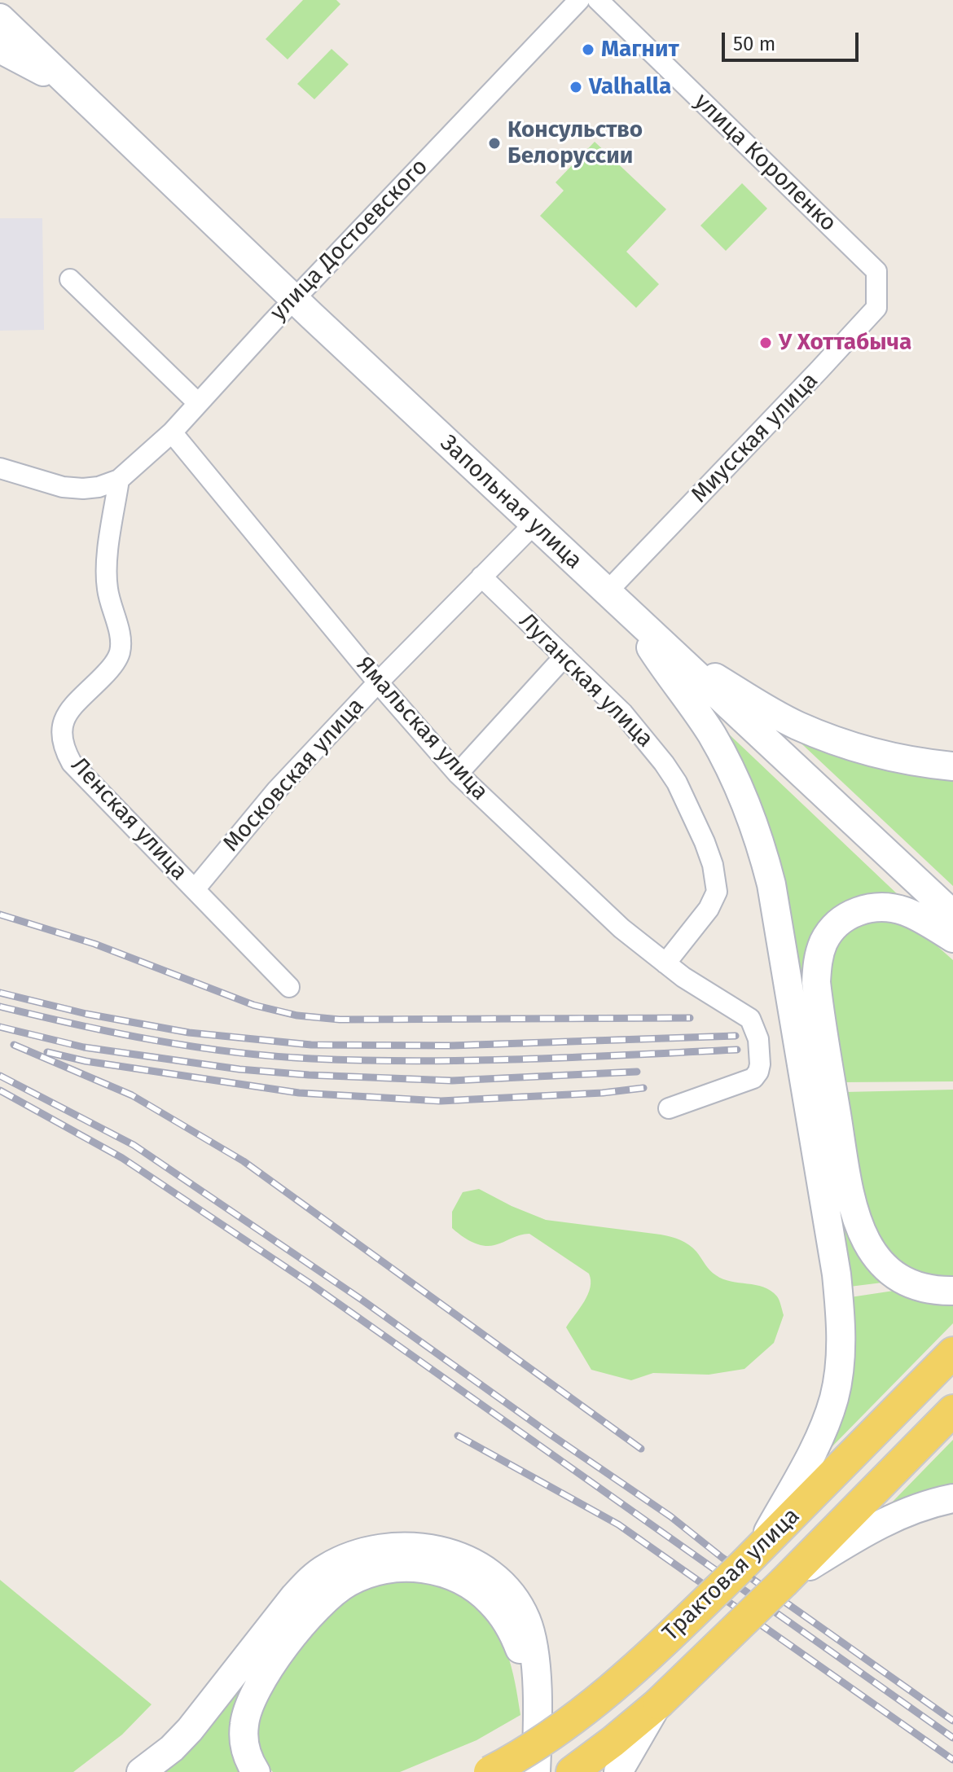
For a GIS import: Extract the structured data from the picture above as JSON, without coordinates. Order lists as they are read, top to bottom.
{
  "streets": {
    "main road": ["Трактовая улица"],
    "street": [
      "улица Короленко",
      "улица Достоевского",
      "Миусская улица",
      "Запольная улица",
      "Луганская улица",
      "Ямальская улица",
      "Московская улица",
      "Ленская улица"
    ]
  },
  "crossings": [
    ["улица Короленко", "Миусская улица"],
    ["улица Достоевского", "Запольная улица"],
    ["улица Достоевского", "Ямальская улица"],
    ["улица Достоевского", "Ленская улица"],
    ["Миусская улица", "Запольная улица"],
    ["Запольная улица", "Московская улица"],
    ["Луганская улица", "Ямальская улица"],
    ["Луганская улица", "Московская улица"],
    ["Ямальская улица", "Московская улица"],
    ["Московская улица", "Ленская улица"]
  ],
  "places": [
    "Магнит",
    "Valhalla",
    "Консульство Белоруссии",
    "У Хоттабыча"
  ],
  "scale_bar": "50 m"
}
